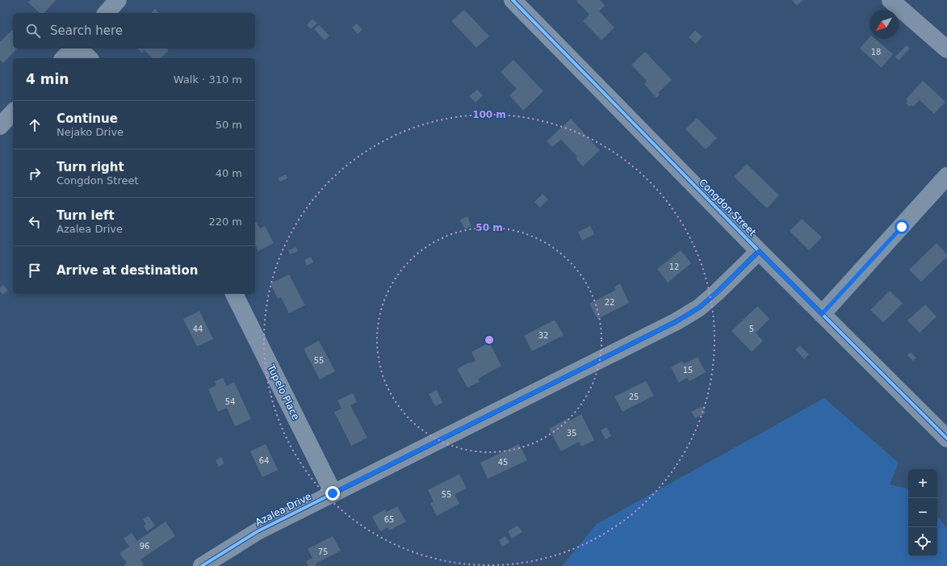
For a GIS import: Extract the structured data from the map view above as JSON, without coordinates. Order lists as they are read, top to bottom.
{
  "streets": {
    "street": ["Congdon Street", "Tupelo Place", "Azalea Drive"]
  },
  "crossings": [
    ["Congdon Street", "Azalea Drive"],
    ["Tupelo Place", "Azalea Drive"]
  ],
  "house_numbers": [
    "18",
    "12",
    "22",
    "44",
    "5",
    "32",
    "55",
    "15",
    "25",
    "54",
    "35",
    "64",
    "45",
    "55",
    "65",
    "96",
    "75"
  ],
  "north": "bottom left",
  "page": {
    "search": "Search here",
    "heading": ["4 min", "Walk · 310 m"],
    "list": [
      ["Continue", "Nejako Drive", "50 m"],
      ["Turn right", "Congdon Street", "40 m"],
      ["Turn left", "Azalea Drive", "220 m"],
      "Arrive at destination"
    ],
    "map_buttons": ["+", "−"]
  },
  "rings": ["100 m", "50 m"]
}
